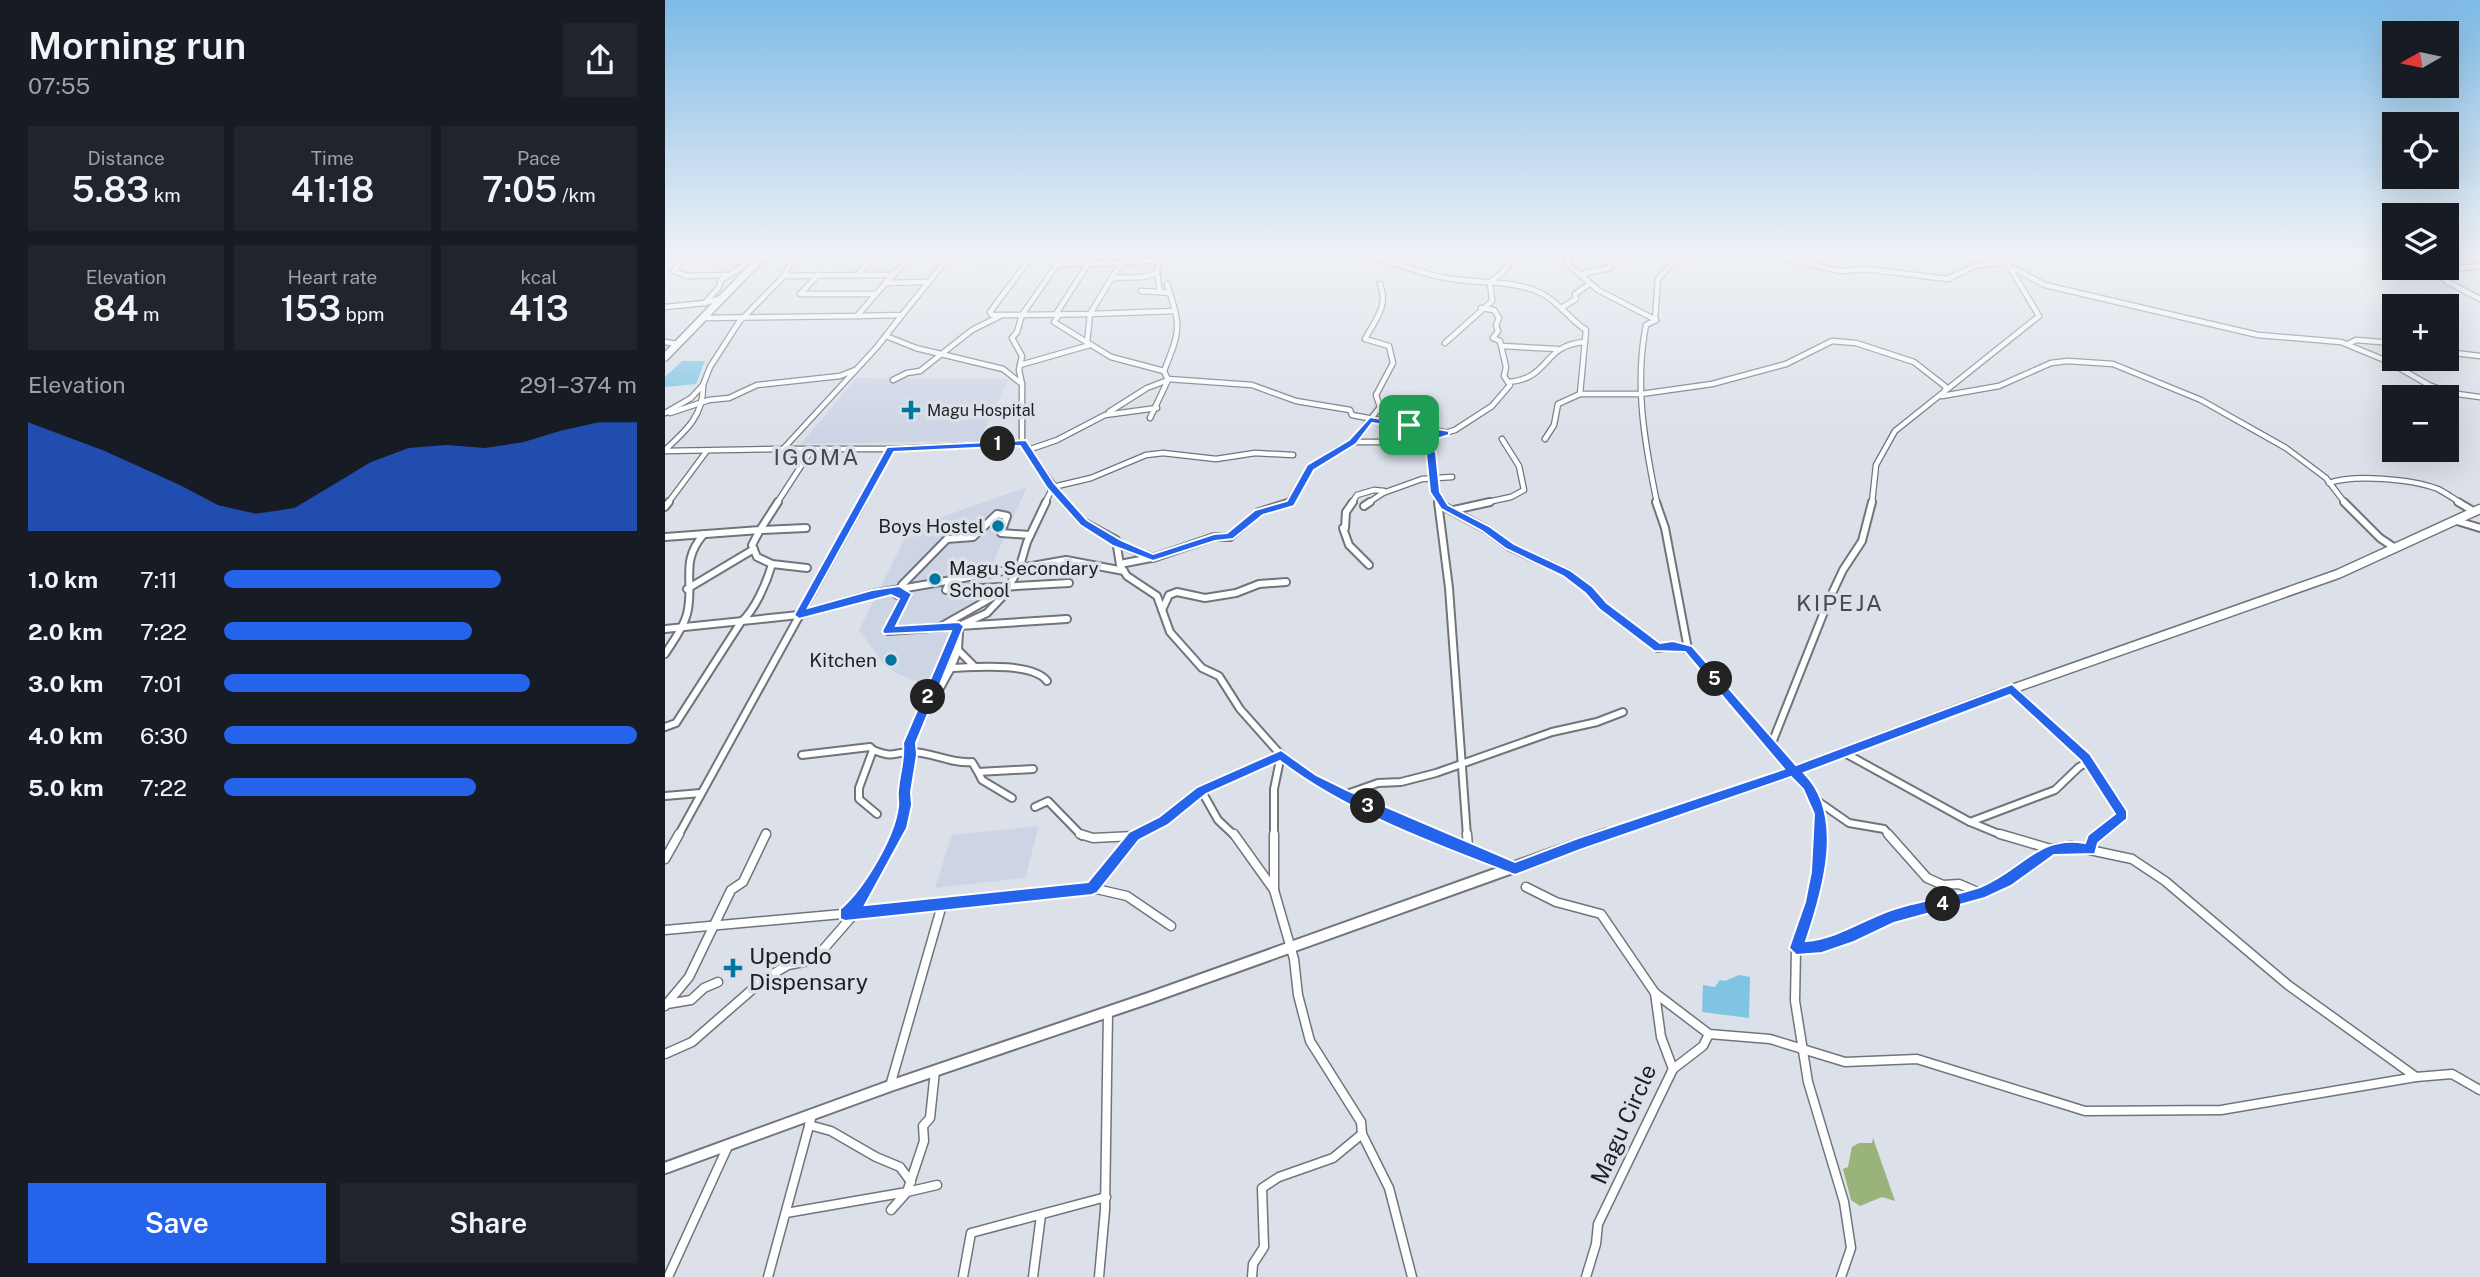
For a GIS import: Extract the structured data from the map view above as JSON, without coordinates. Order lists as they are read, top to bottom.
{
  "streets": {
    "street": ["Magu Circle"]
  },
  "districts": ["IGOMA", "KIPEJA"],
  "places": {
    "health": ["Magu Hospital", "Upendo Dispensary"],
    "other": ["Boys Hostel", "Magu Secondary School", "Kitchen"]
  },
  "north": "left",
  "page": {
    "heading": ["Morning run", "07:55"],
    "map_buttons": ["+", "−"],
    "stats": [
      ["Distance", "5.83 km"],
      ["Time", "41:18"],
      ["Pace", "7:05 /km"],
      ["Elevation", "84 m"],
      ["Heart rate", "153 bpm"],
      ["kcal", "413"]
    ],
    "chart": ["Elevation", "291–374 m"],
    "pins": [
      "1",
      "5",
      "2",
      "3",
      "4"
    ],
    "list": [
      {
        "name": "1.0 km",
        "note": "7:11"
      },
      {
        "name": "2.0 km",
        "note": "7:22"
      },
      {
        "name": "3.0 km",
        "note": "7:01"
      },
      {
        "name": "4.0 km",
        "note": "6:30"
      },
      {
        "name": "5.0 km",
        "note": "7:22"
      }
    ],
    "buttons": ["Save", "Share"]
  }
}
